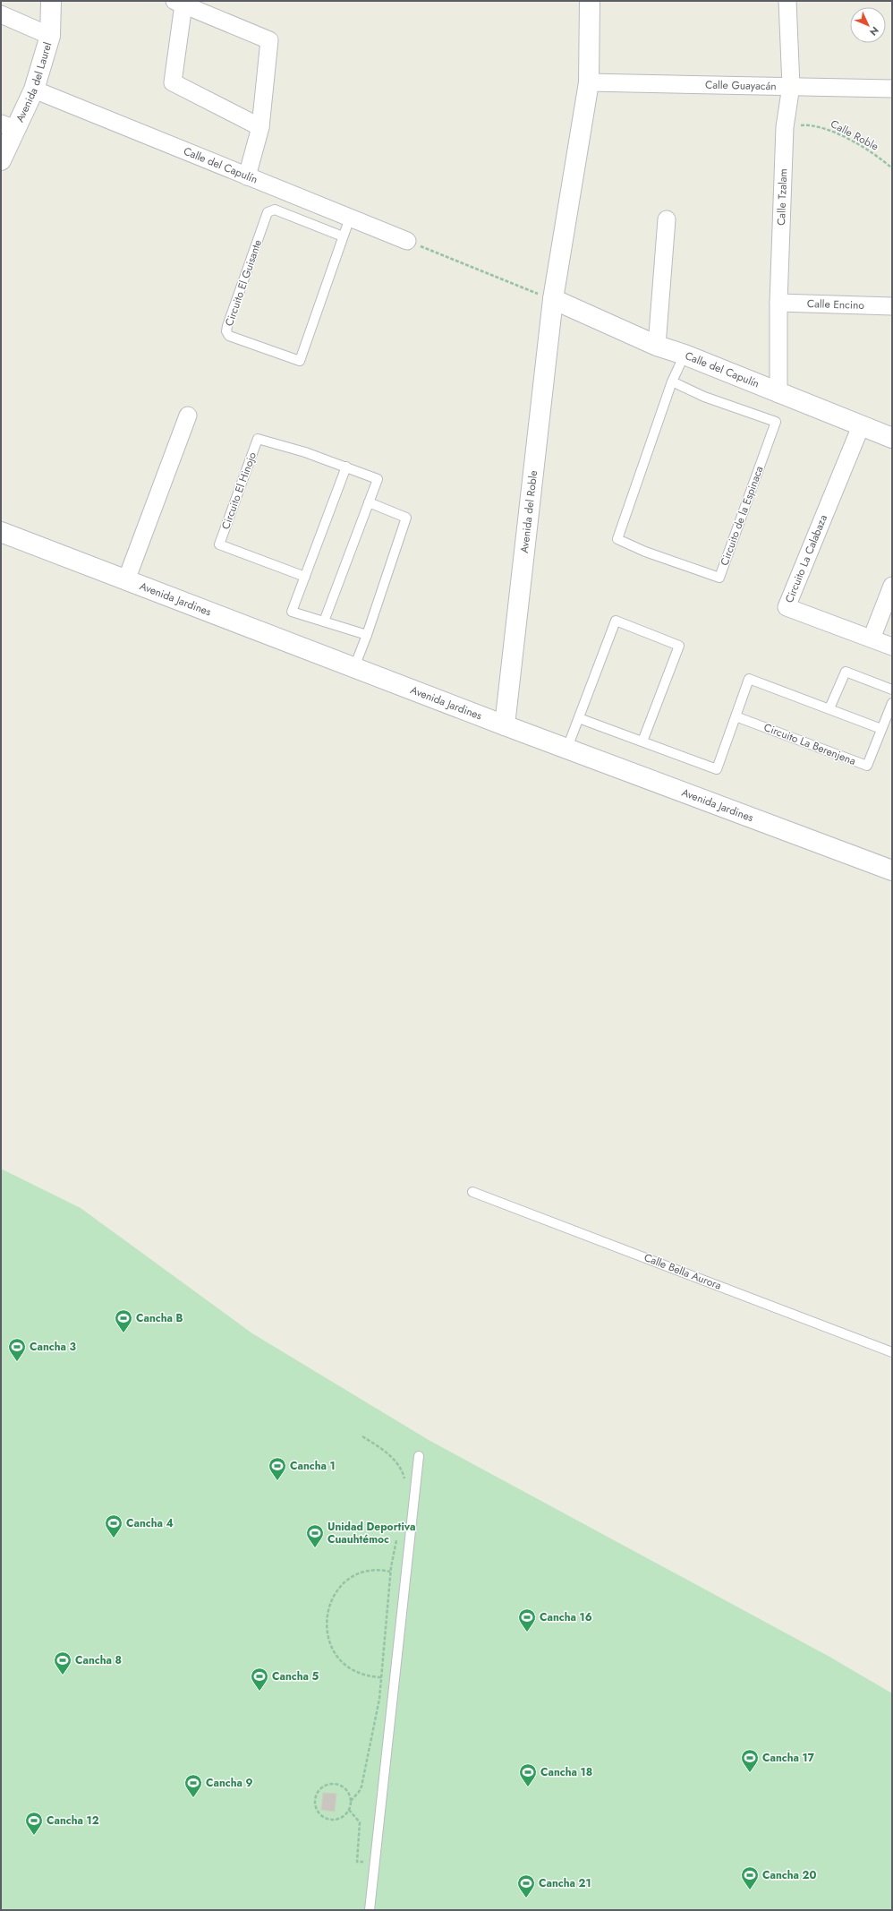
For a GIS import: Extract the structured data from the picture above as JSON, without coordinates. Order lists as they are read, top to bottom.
{
  "streets": {
    "street": [
      "Avenida del Laurel",
      "Calle Guayacán",
      "Calle del Capulín",
      "Calle Tzalam",
      "Calle Encino",
      "Avenida del Roble",
      "Circuito La Calabaza",
      "Avenida Jardines"
    ],
    "lane": [
      "Circuito El Guisante",
      "Circuito El Hinojo",
      "Circuito de la Espinaca",
      "Circuito La Berenjena",
      "Calle Bella Aurora"
    ],
    "path": ["Calle Roble"]
  },
  "crossings": [
    ["Avenida del Laurel", "Calle del Capulín"],
    ["Calle Guayacán", "Calle Tzalam"],
    ["Calle Guayacán", "Avenida del Roble"],
    ["Calle Roble", "Calle Tzalam"],
    ["Calle del Capulín", "Calle Tzalam"],
    ["Calle del Capulín", "Circuito El Guisante"],
    ["Calle del Capulín", "Avenida del Roble"],
    ["Calle del Capulín", "Circuito de la Espinaca"],
    ["Calle del Capulín", "Circuito La Calabaza"],
    ["Calle Tzalam", "Calle Encino"],
    ["Avenida del Roble", "Avenida Jardines"]
  ],
  "places": {
    "sports": [
      "Cancha B",
      "Cancha 3",
      "Cancha 1",
      "Cancha 4",
      "Unidad Deportiva Cuauhtémoc",
      "Cancha 16",
      "Cancha 8",
      "Cancha 5",
      "Cancha 17",
      "Cancha 18",
      "Cancha 9",
      "Cancha 12",
      "Cancha 20",
      "Cancha 21"
    ]
  },
  "north": "bottom right"
}
